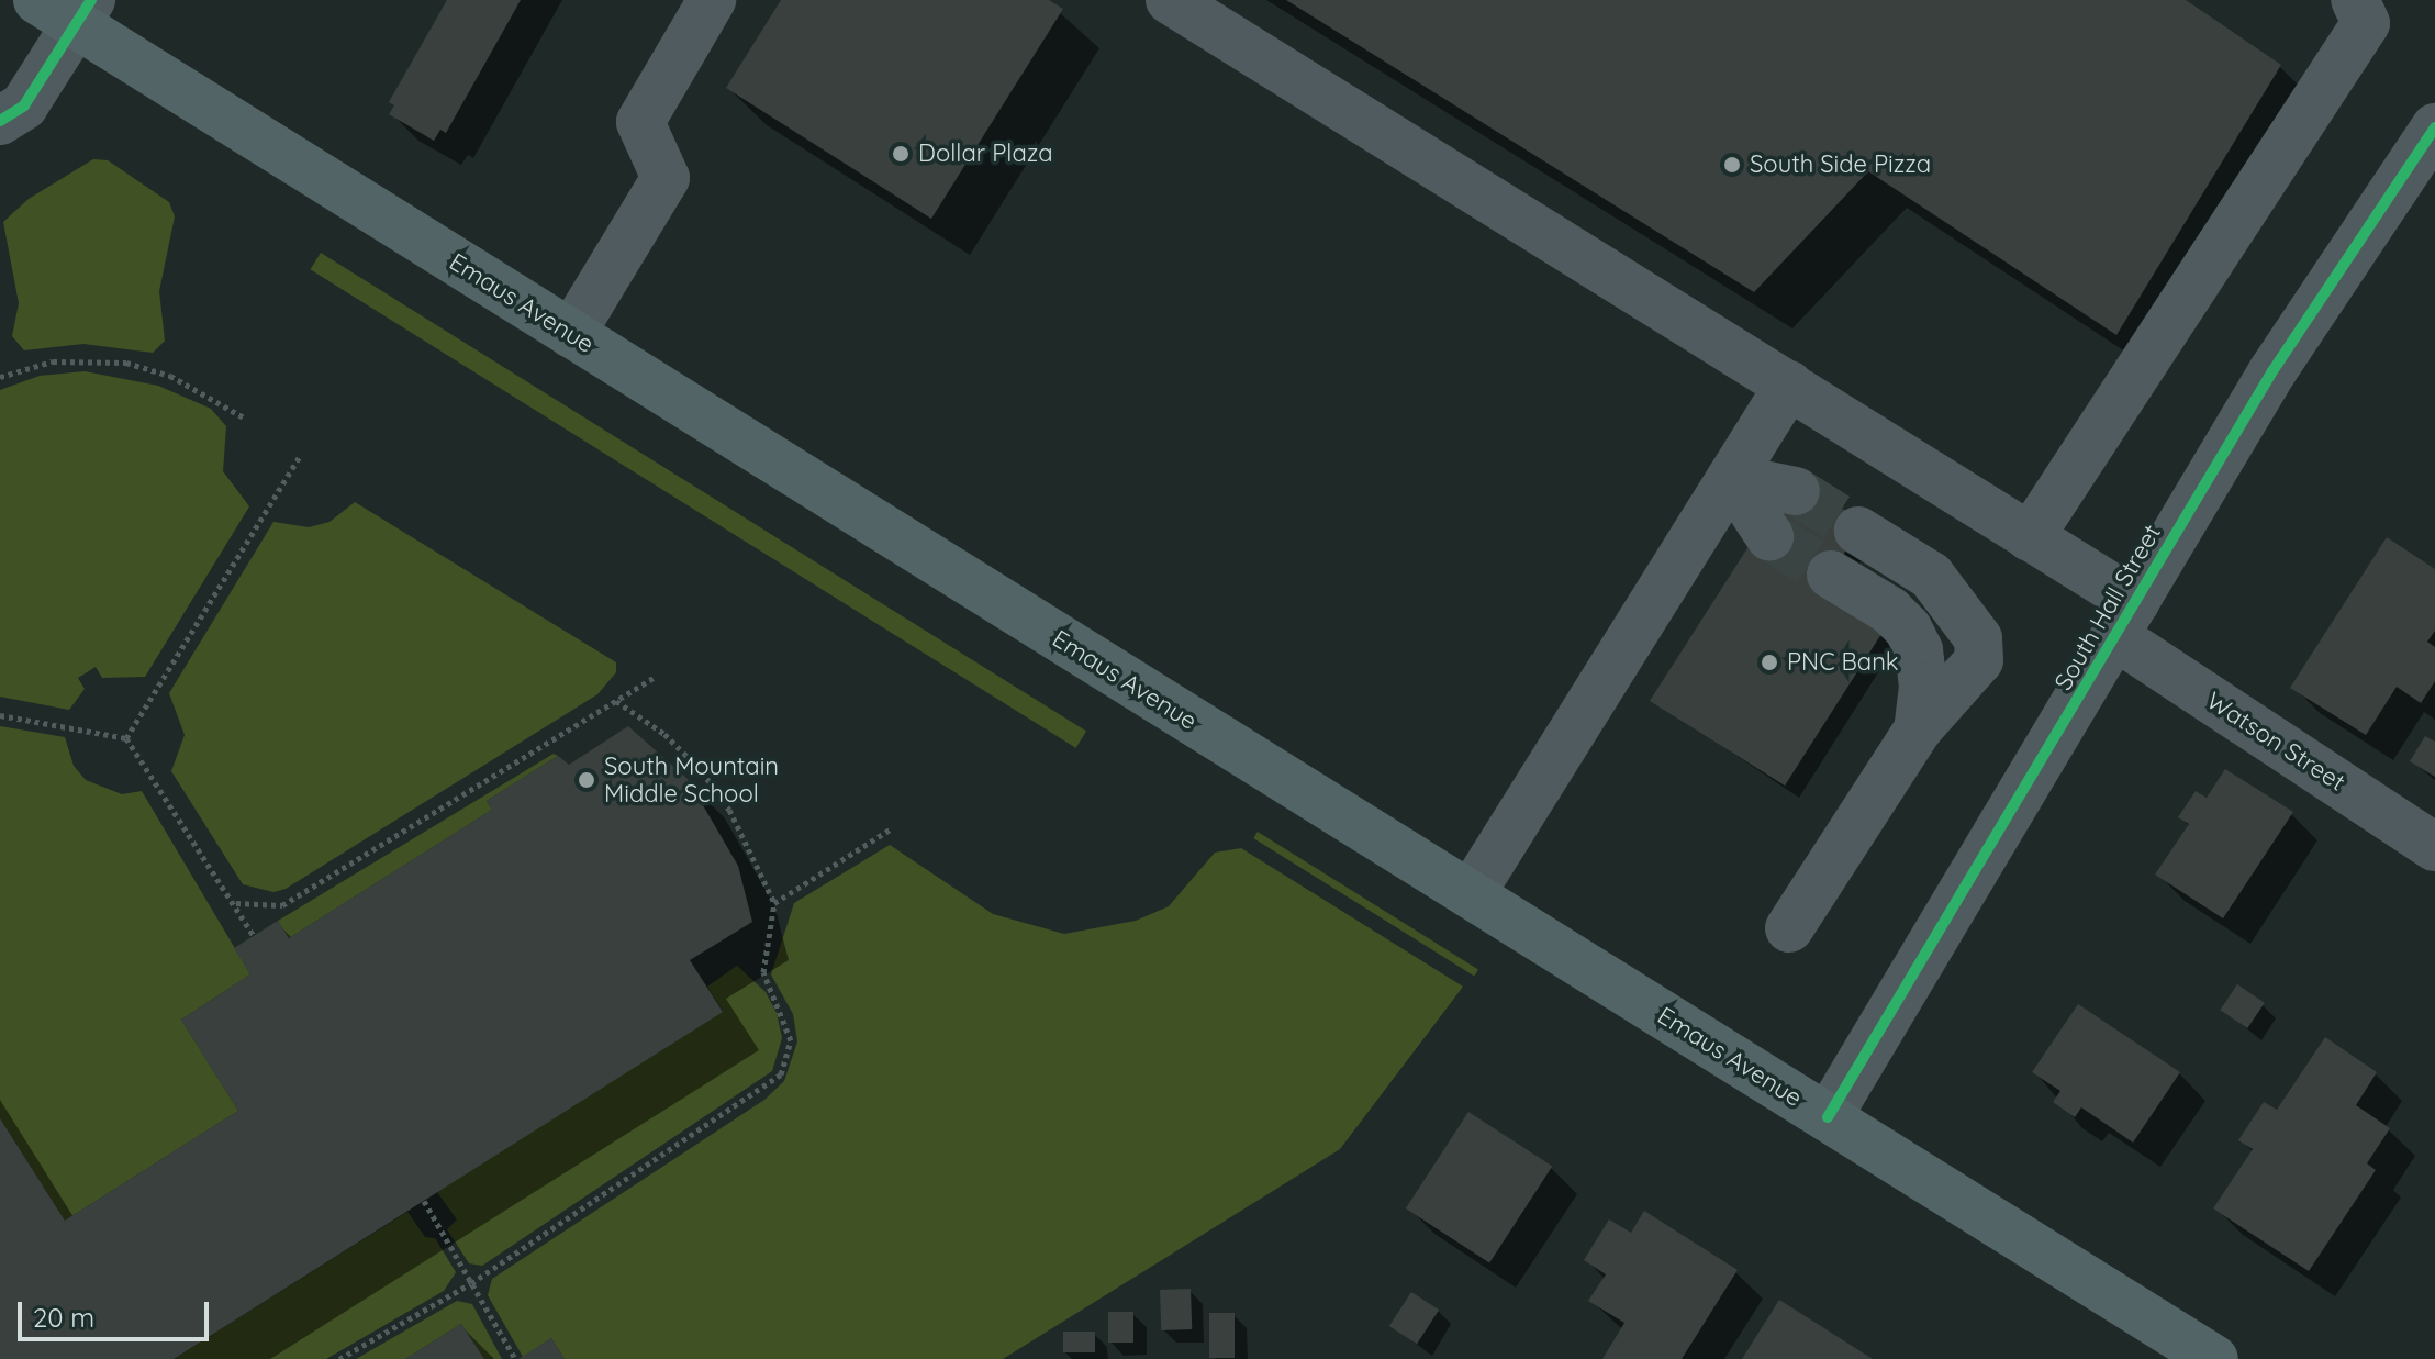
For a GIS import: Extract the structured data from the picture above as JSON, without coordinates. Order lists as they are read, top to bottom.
{
  "streets": {
    "main road": ["Emaus Avenue"],
    "street": ["South Hall Street", "Watson Street"]
  },
  "crossings": [
    ["Emaus Avenue", "South Hall Street"],
    ["South Hall Street", "Watson Street"]
  ],
  "places": [
    "Dollar Plaza",
    "South Side Pizza",
    "PNC Bank",
    "South Mountain Middle School"
  ],
  "scale_bar": "20 m"
}
